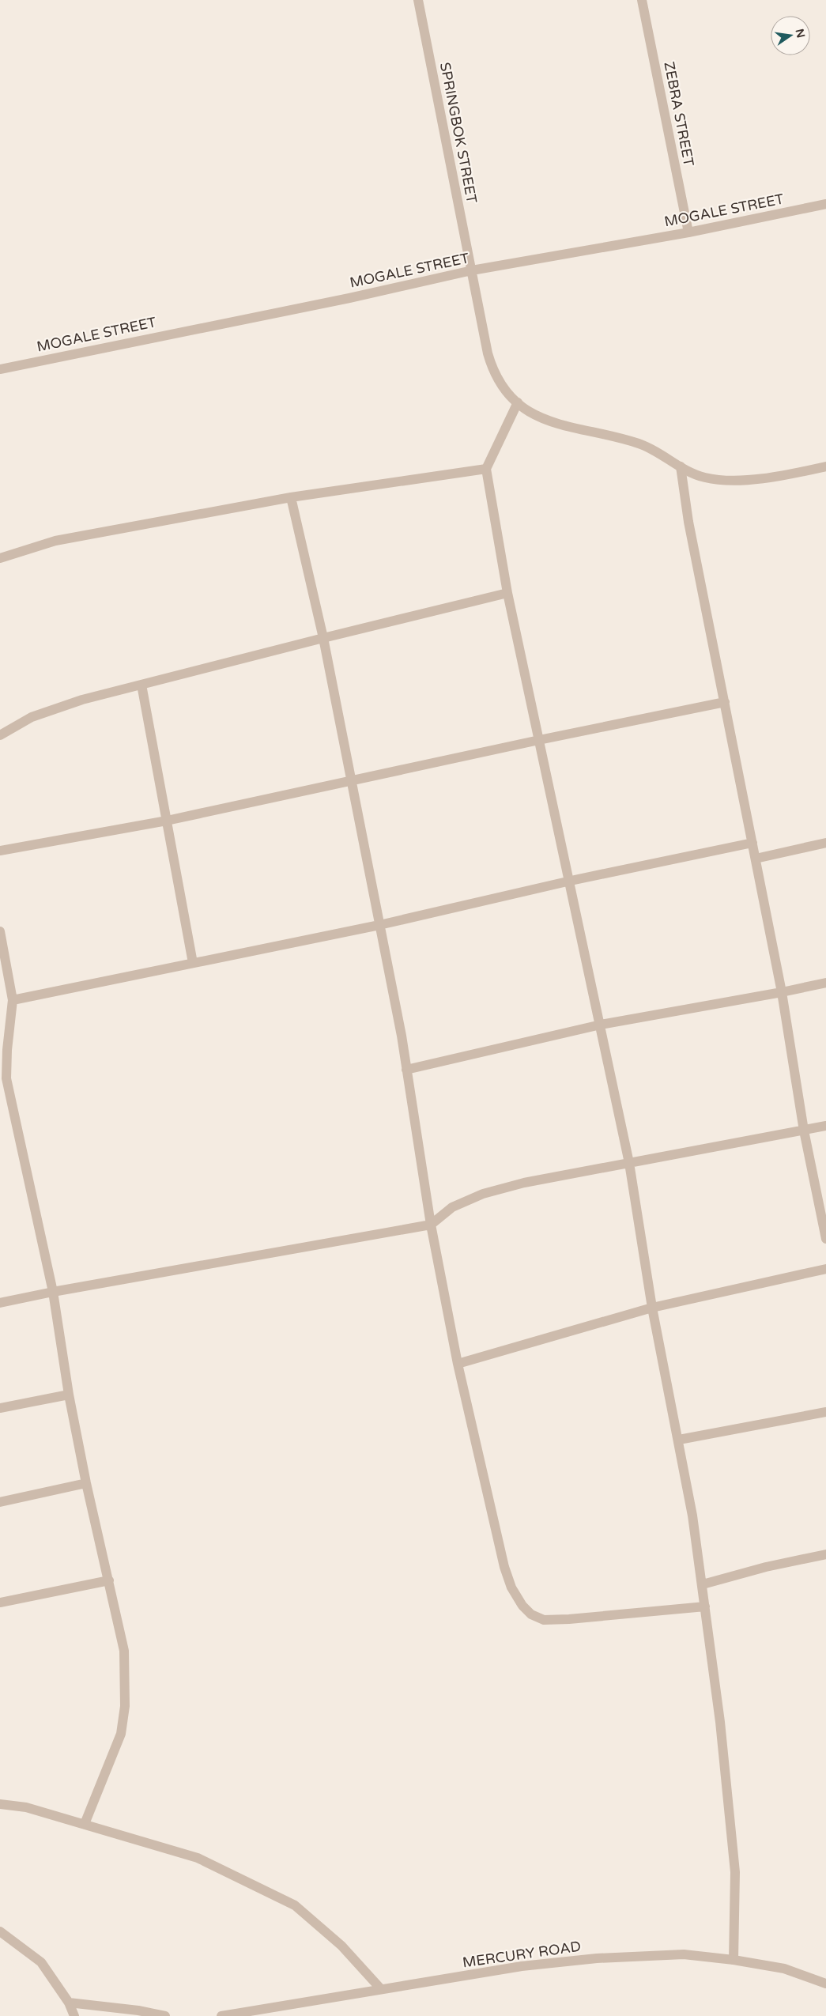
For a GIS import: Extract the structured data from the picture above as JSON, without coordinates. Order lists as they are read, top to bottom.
{
  "streets": {
    "street": [
      "ZEBRA STREET",
      "SPRINGBOK STREET",
      "MOGALE STREET",
      "MERCURY ROAD"
    ]
  },
  "crossings": [
    ["ZEBRA STREET", "MOGALE STREET"],
    ["SPRINGBOK STREET", "MOGALE STREET"]
  ],
  "north": "right"
}
